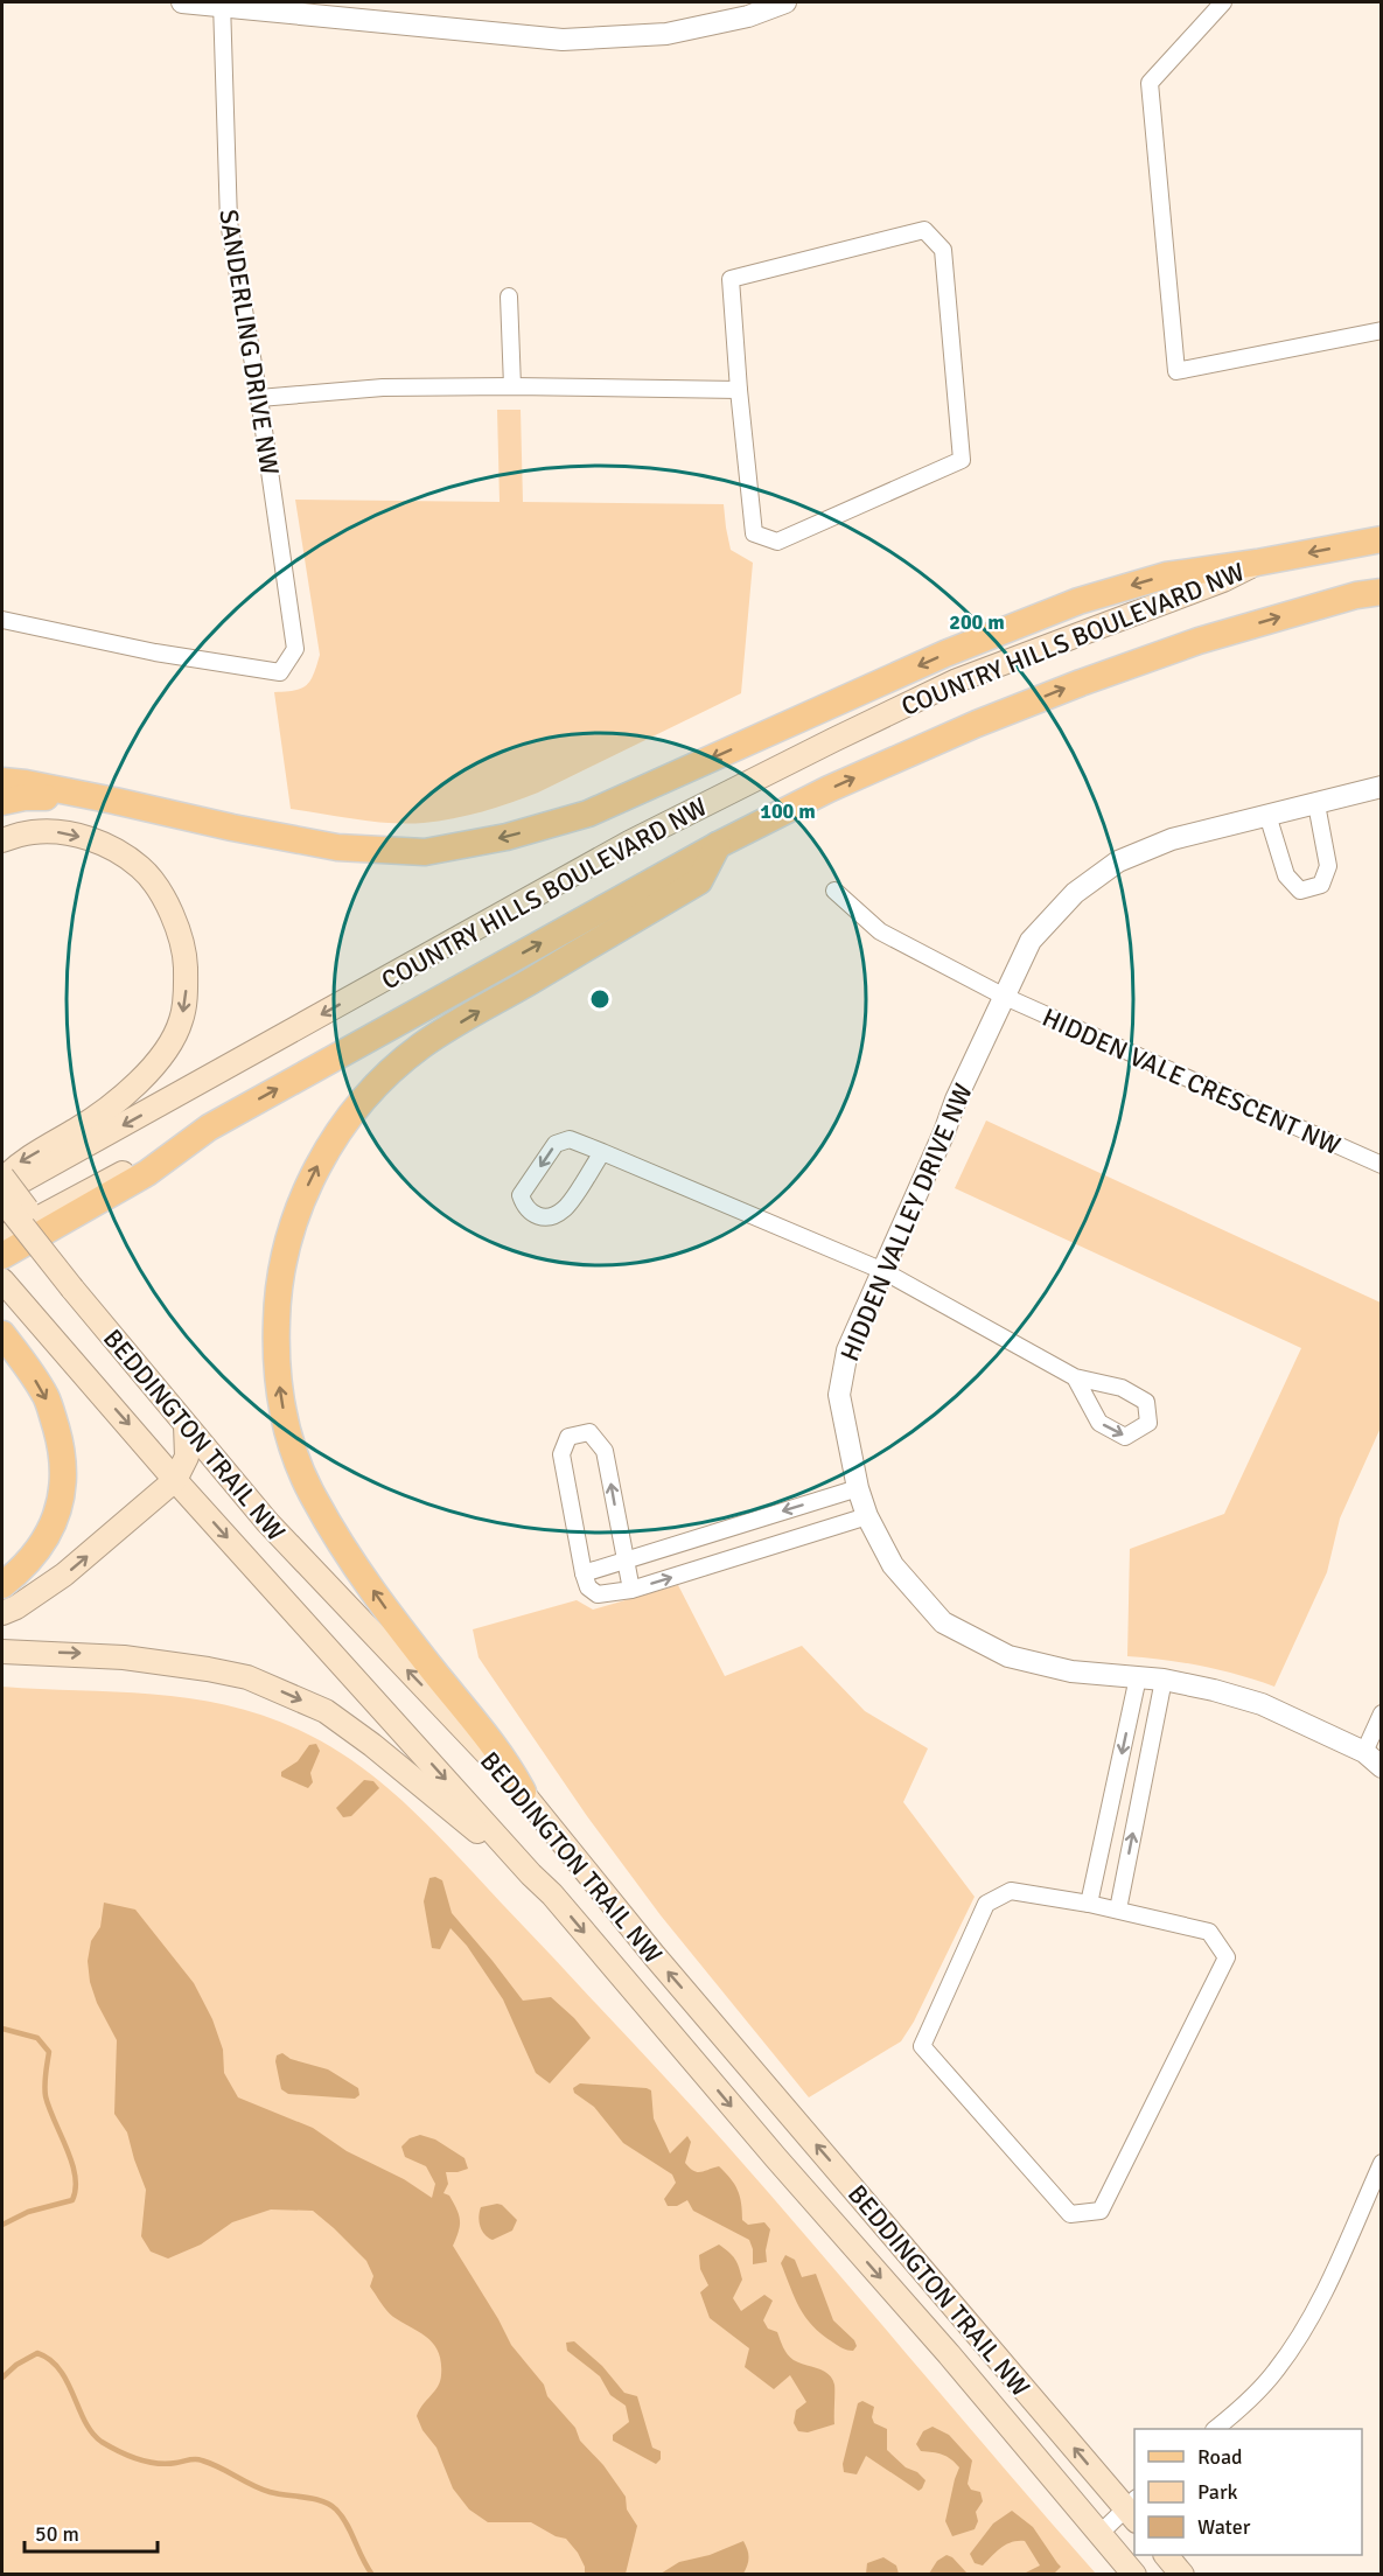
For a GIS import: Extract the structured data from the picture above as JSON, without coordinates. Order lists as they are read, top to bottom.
{
  "streets": {
    "main road": ["COUNTRY HILLS BOULEVARD NW", "BEDDINGTON TRAIL NW"],
    "street": ["SANDERLING DRIVE NW", "HIDDEN VALE CRESCENT NW", "HIDDEN VALLEY DRIVE NW"]
  },
  "crossings": [
    ["HIDDEN VALE CRESCENT NW", "HIDDEN VALLEY DRIVE NW"]
  ],
  "legend": ["Road", "Park", "Water"],
  "scale_bar": "50 m",
  "rings": ["200 m", "100 m"]
}
